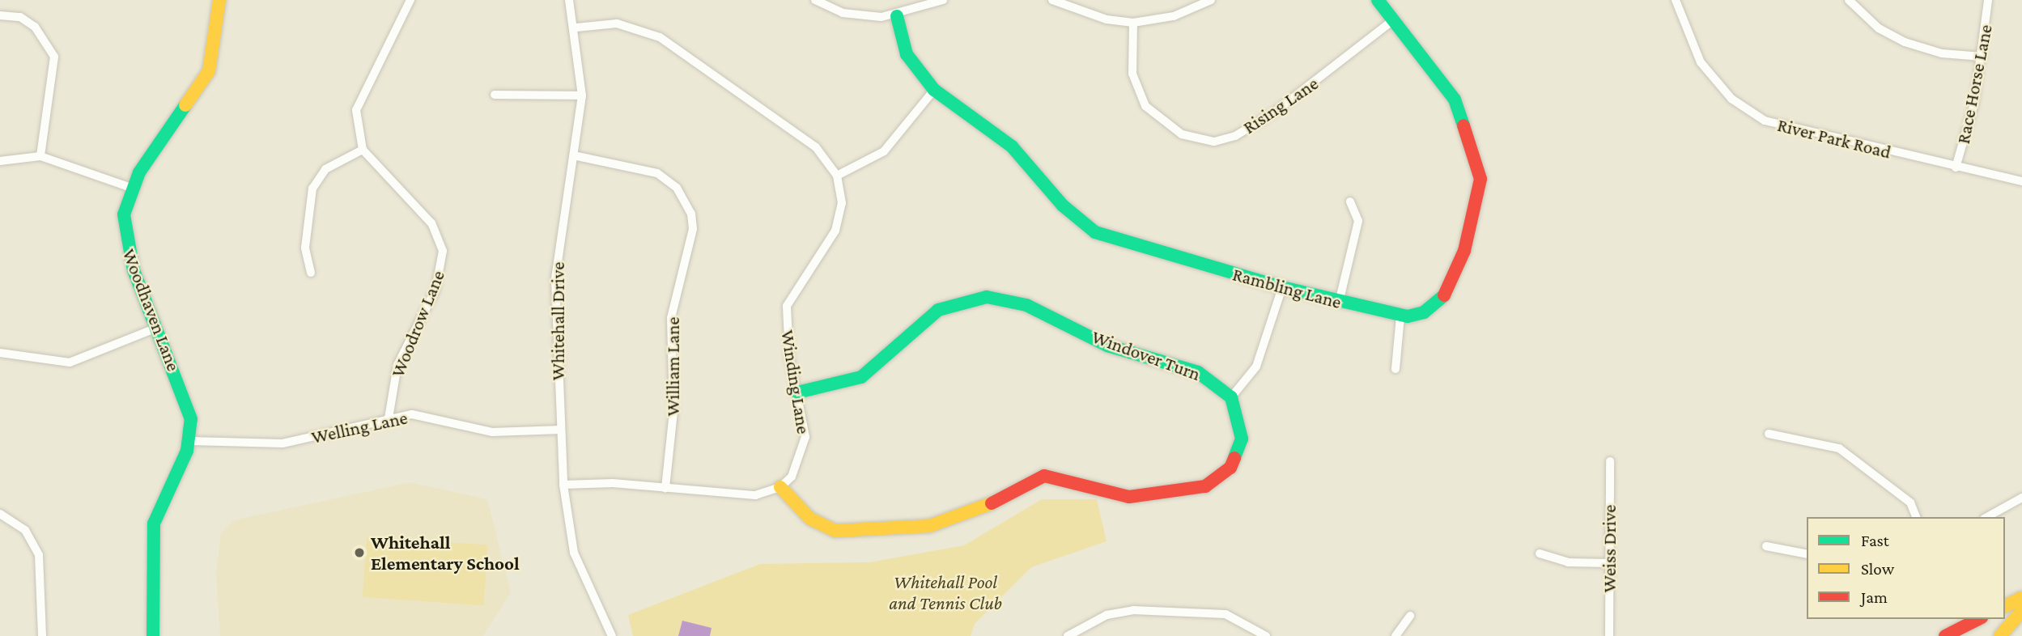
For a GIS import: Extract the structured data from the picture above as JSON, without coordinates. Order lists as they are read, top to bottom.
{
  "streets": {
    "street": [
      "Race Horse Lane",
      "Rising Lane",
      "River Park Road",
      "Rambling Lane",
      "Woodhaven Lane",
      "Whitehall Drive",
      "Woodrow Lane",
      "Windover Turn",
      "William Lane",
      "Winding Lane",
      "Welling Lane",
      "Weiss Drive"
    ]
  },
  "crossings": [
    ["Race Horse Lane", "River Park Road"],
    ["Rising Lane", "Rambling Lane"],
    ["Woodhaven Lane", "Welling Lane"],
    ["Whitehall Drive", "William Lane"],
    ["Whitehall Drive", "Winding Lane"],
    ["Whitehall Drive", "Welling Lane"],
    ["Woodrow Lane", "Welling Lane"],
    ["Windover Turn", "Winding Lane"]
  ],
  "parks": ["Whitehall Pool and Tennis Club"],
  "places": ["Whitehall Elementary School"],
  "legend": ["Fast", "Slow", "Jam"]
}
